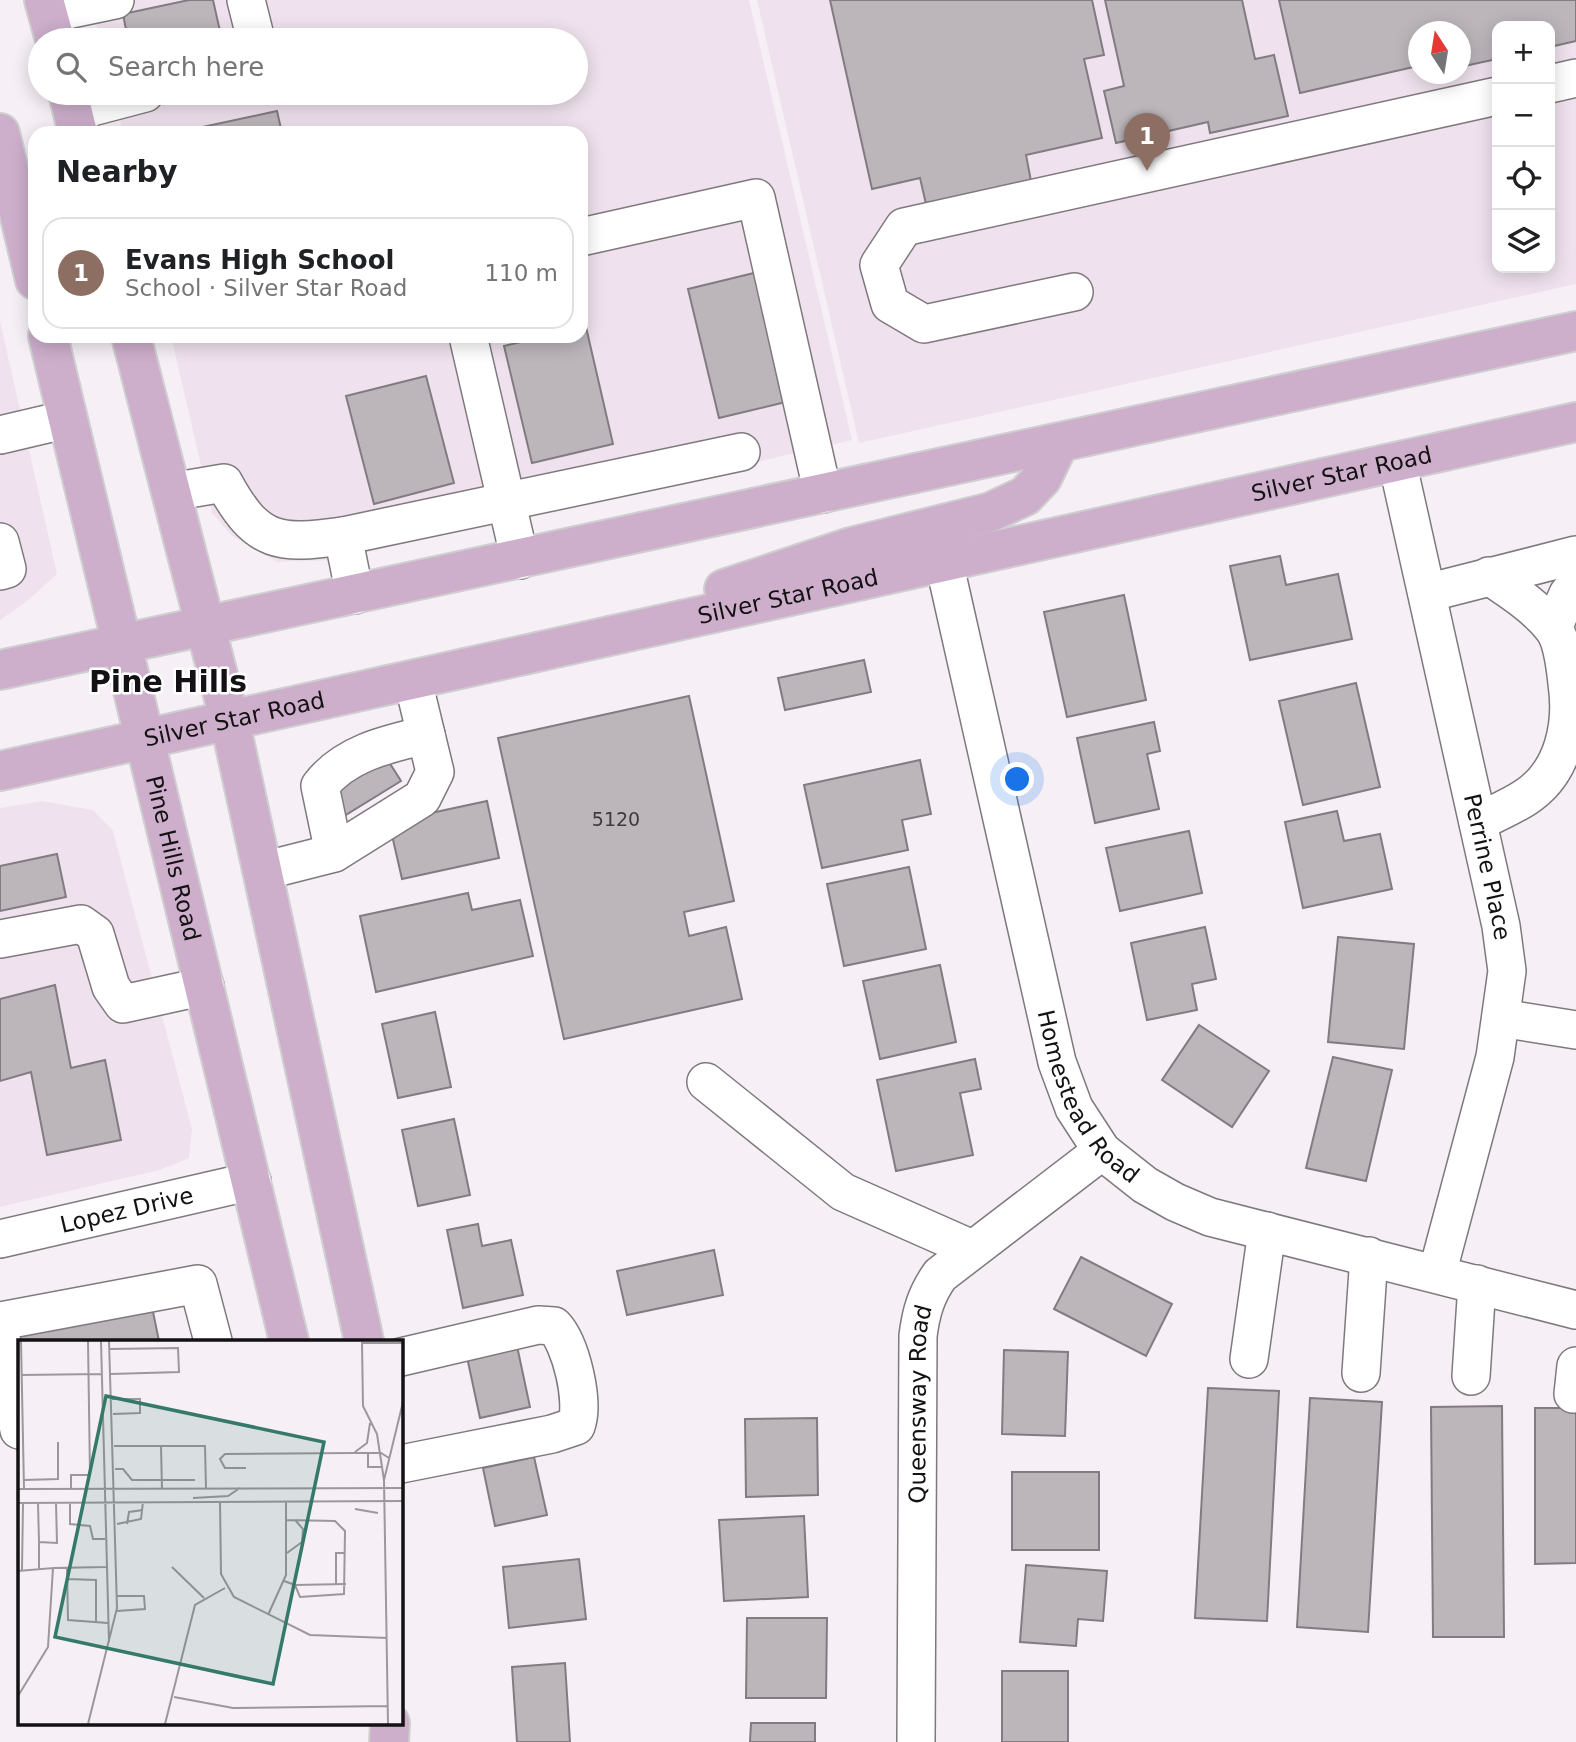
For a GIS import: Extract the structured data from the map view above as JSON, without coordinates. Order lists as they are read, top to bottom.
{
  "streets": {
    "main road": ["Silver Star Road", "Pine Hills Road"],
    "street": [
      "Perrine Place",
      "Homestead Road",
      "Lopez Drive",
      "Queensway Road"
    ]
  },
  "crossings": [
    ["Silver Star Road", "Pine Hills Road"],
    ["Silver Star Road", "Perrine Place"],
    ["Silver Star Road", "Homestead Road"],
    ["Pine Hills Road", "Lopez Drive"],
    ["Perrine Place", "Homestead Road"],
    ["Homestead Road", "Queensway Road"]
  ],
  "districts": ["Pine Hills"],
  "house_numbers": ["5120"],
  "north": "top",
  "page": {
    "map_buttons": ["+", "−"],
    "search": "Search here",
    "pins": "1",
    "heading": "Nearby",
    "list": [
      {
        "mark": "1",
        "name": "Evans High School",
        "note": "School · Silver Star Road",
        "value": "110 m"
      }
    ]
  }
}
